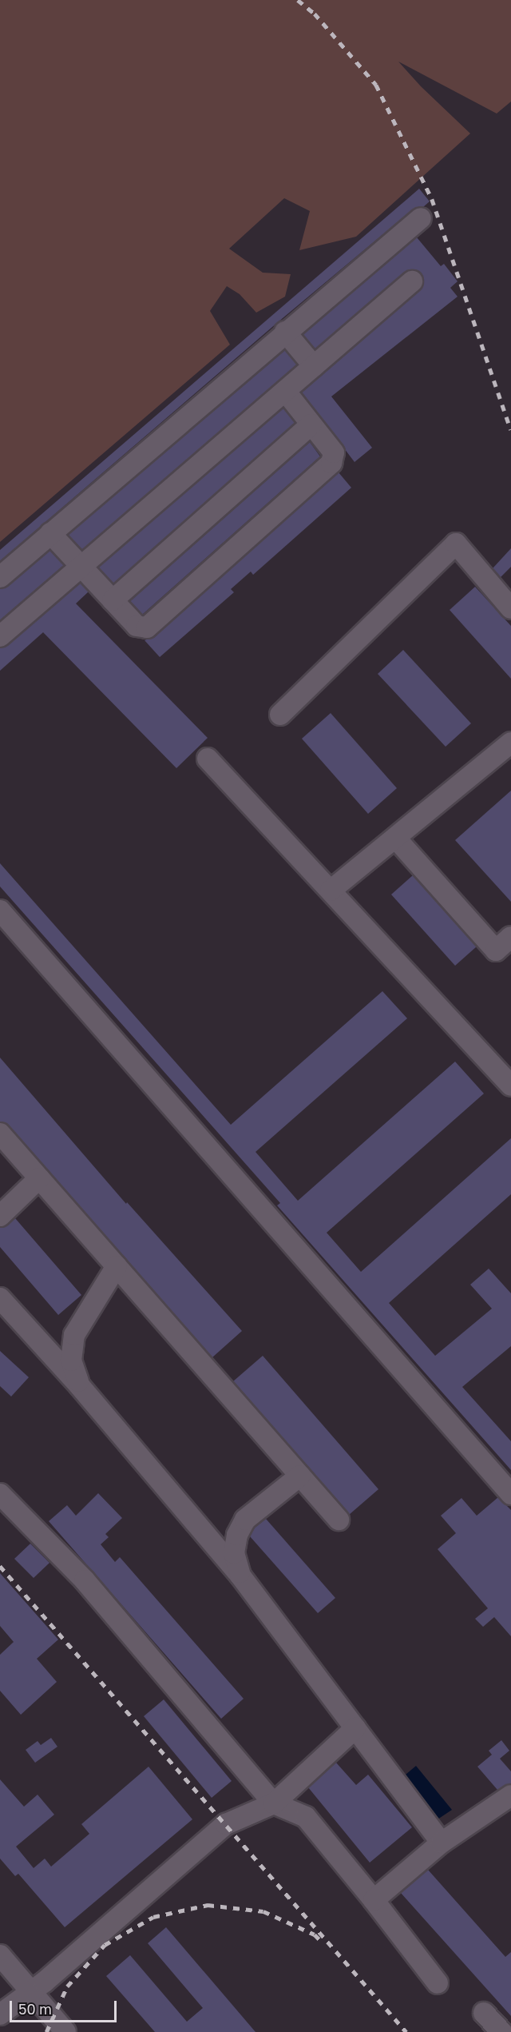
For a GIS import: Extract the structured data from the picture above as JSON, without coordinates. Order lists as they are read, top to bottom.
{
  "scale_bar": "50 m"
}
